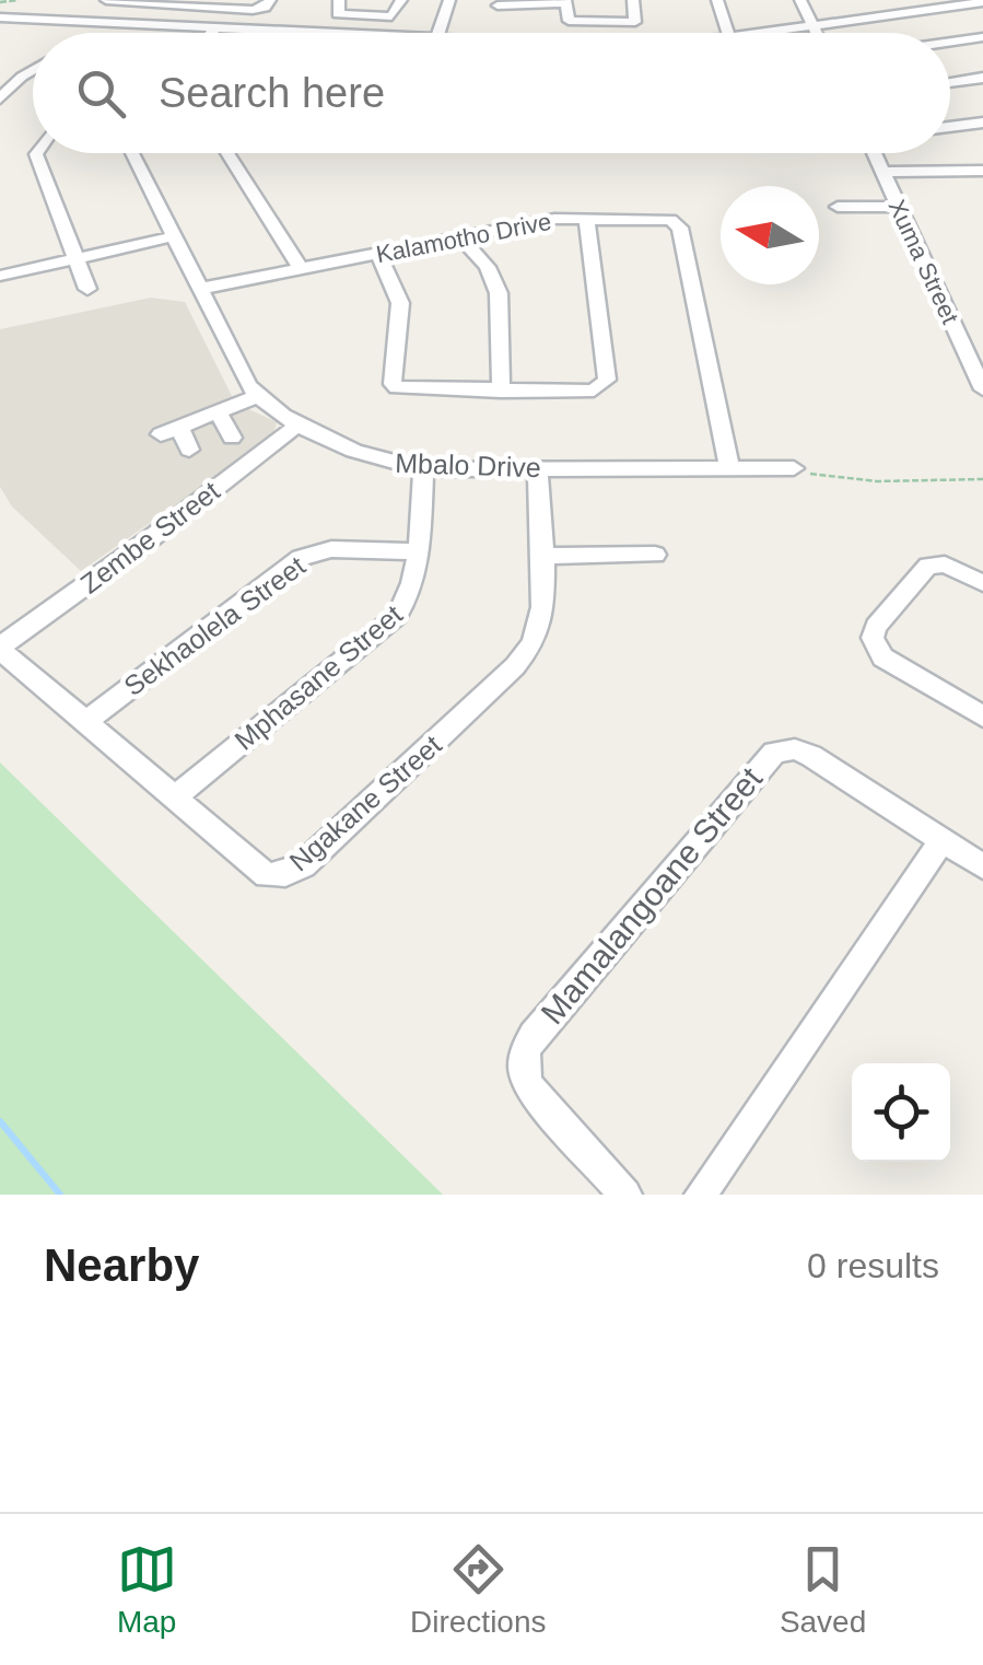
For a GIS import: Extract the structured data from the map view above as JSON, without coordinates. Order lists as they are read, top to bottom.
{
  "streets": {
    "street": [
      "Kalamotho Drive",
      "Xuma Street",
      "Mbalo Drive",
      "Zembe Street",
      "Sekhaolela Street",
      "Mphasane Street",
      "Ngakane Street",
      "Mamalangoane Street"
    ]
  },
  "crossings": [
    ["Kalamotho Drive", "Mbalo Drive"],
    ["Mbalo Drive", "Zembe Street"],
    ["Mbalo Drive", "Mphasane Street"],
    ["Mbalo Drive", "Ngakane Street"],
    ["Zembe Street", "Ngakane Street"],
    ["Sekhaolela Street", "Mphasane Street"],
    ["Sekhaolela Street", "Ngakane Street"],
    ["Mphasane Street", "Ngakane Street"]
  ],
  "north": "left",
  "page": {
    "search": "Search here",
    "heading": ["Nearby", "0 results"],
    "nav": ["Map", "Directions", "Saved"]
  }
}
